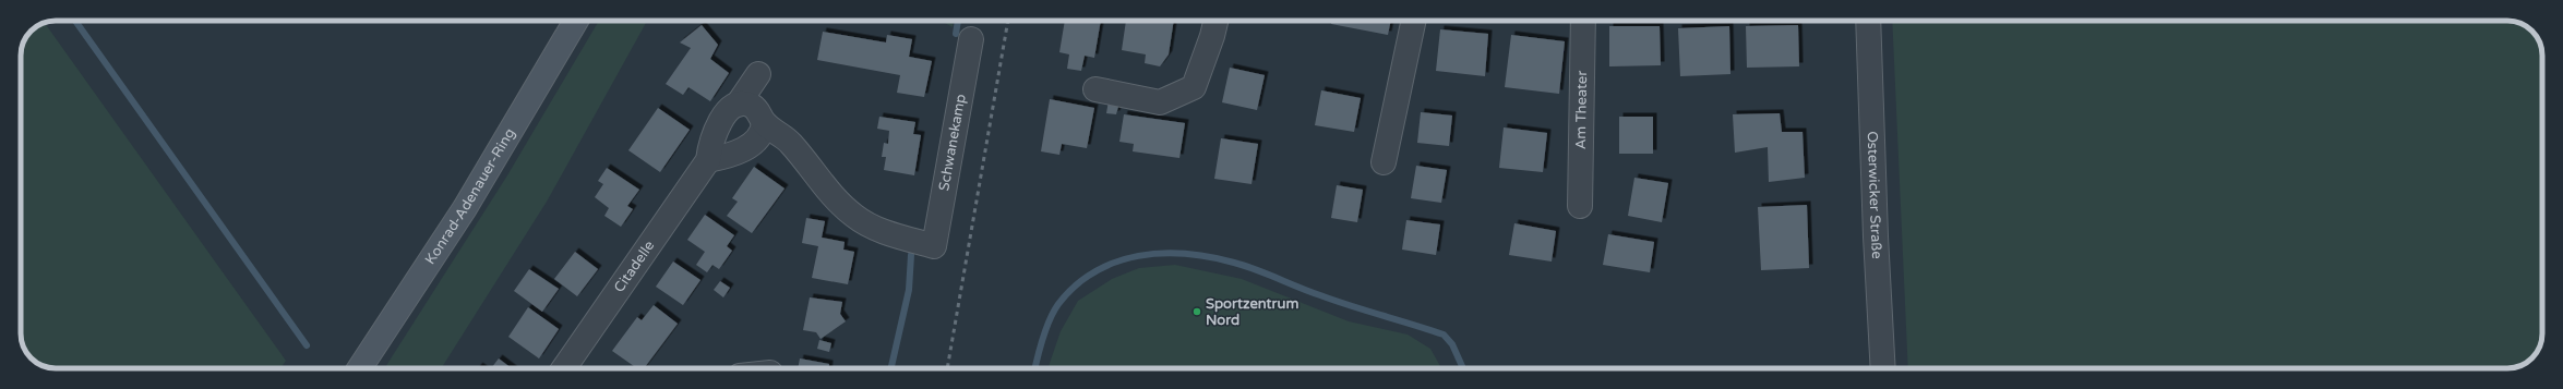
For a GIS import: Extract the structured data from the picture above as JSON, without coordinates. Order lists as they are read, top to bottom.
{
  "streets": {
    "main road": ["Konrad-Adenauer-Ring"],
    "street": [
      "Am Theater",
      "Schwanekamp",
      "Osterwicker Straße",
      "Citadelle"
    ]
  },
  "places": ["Sportzentrum Nord"]
}
